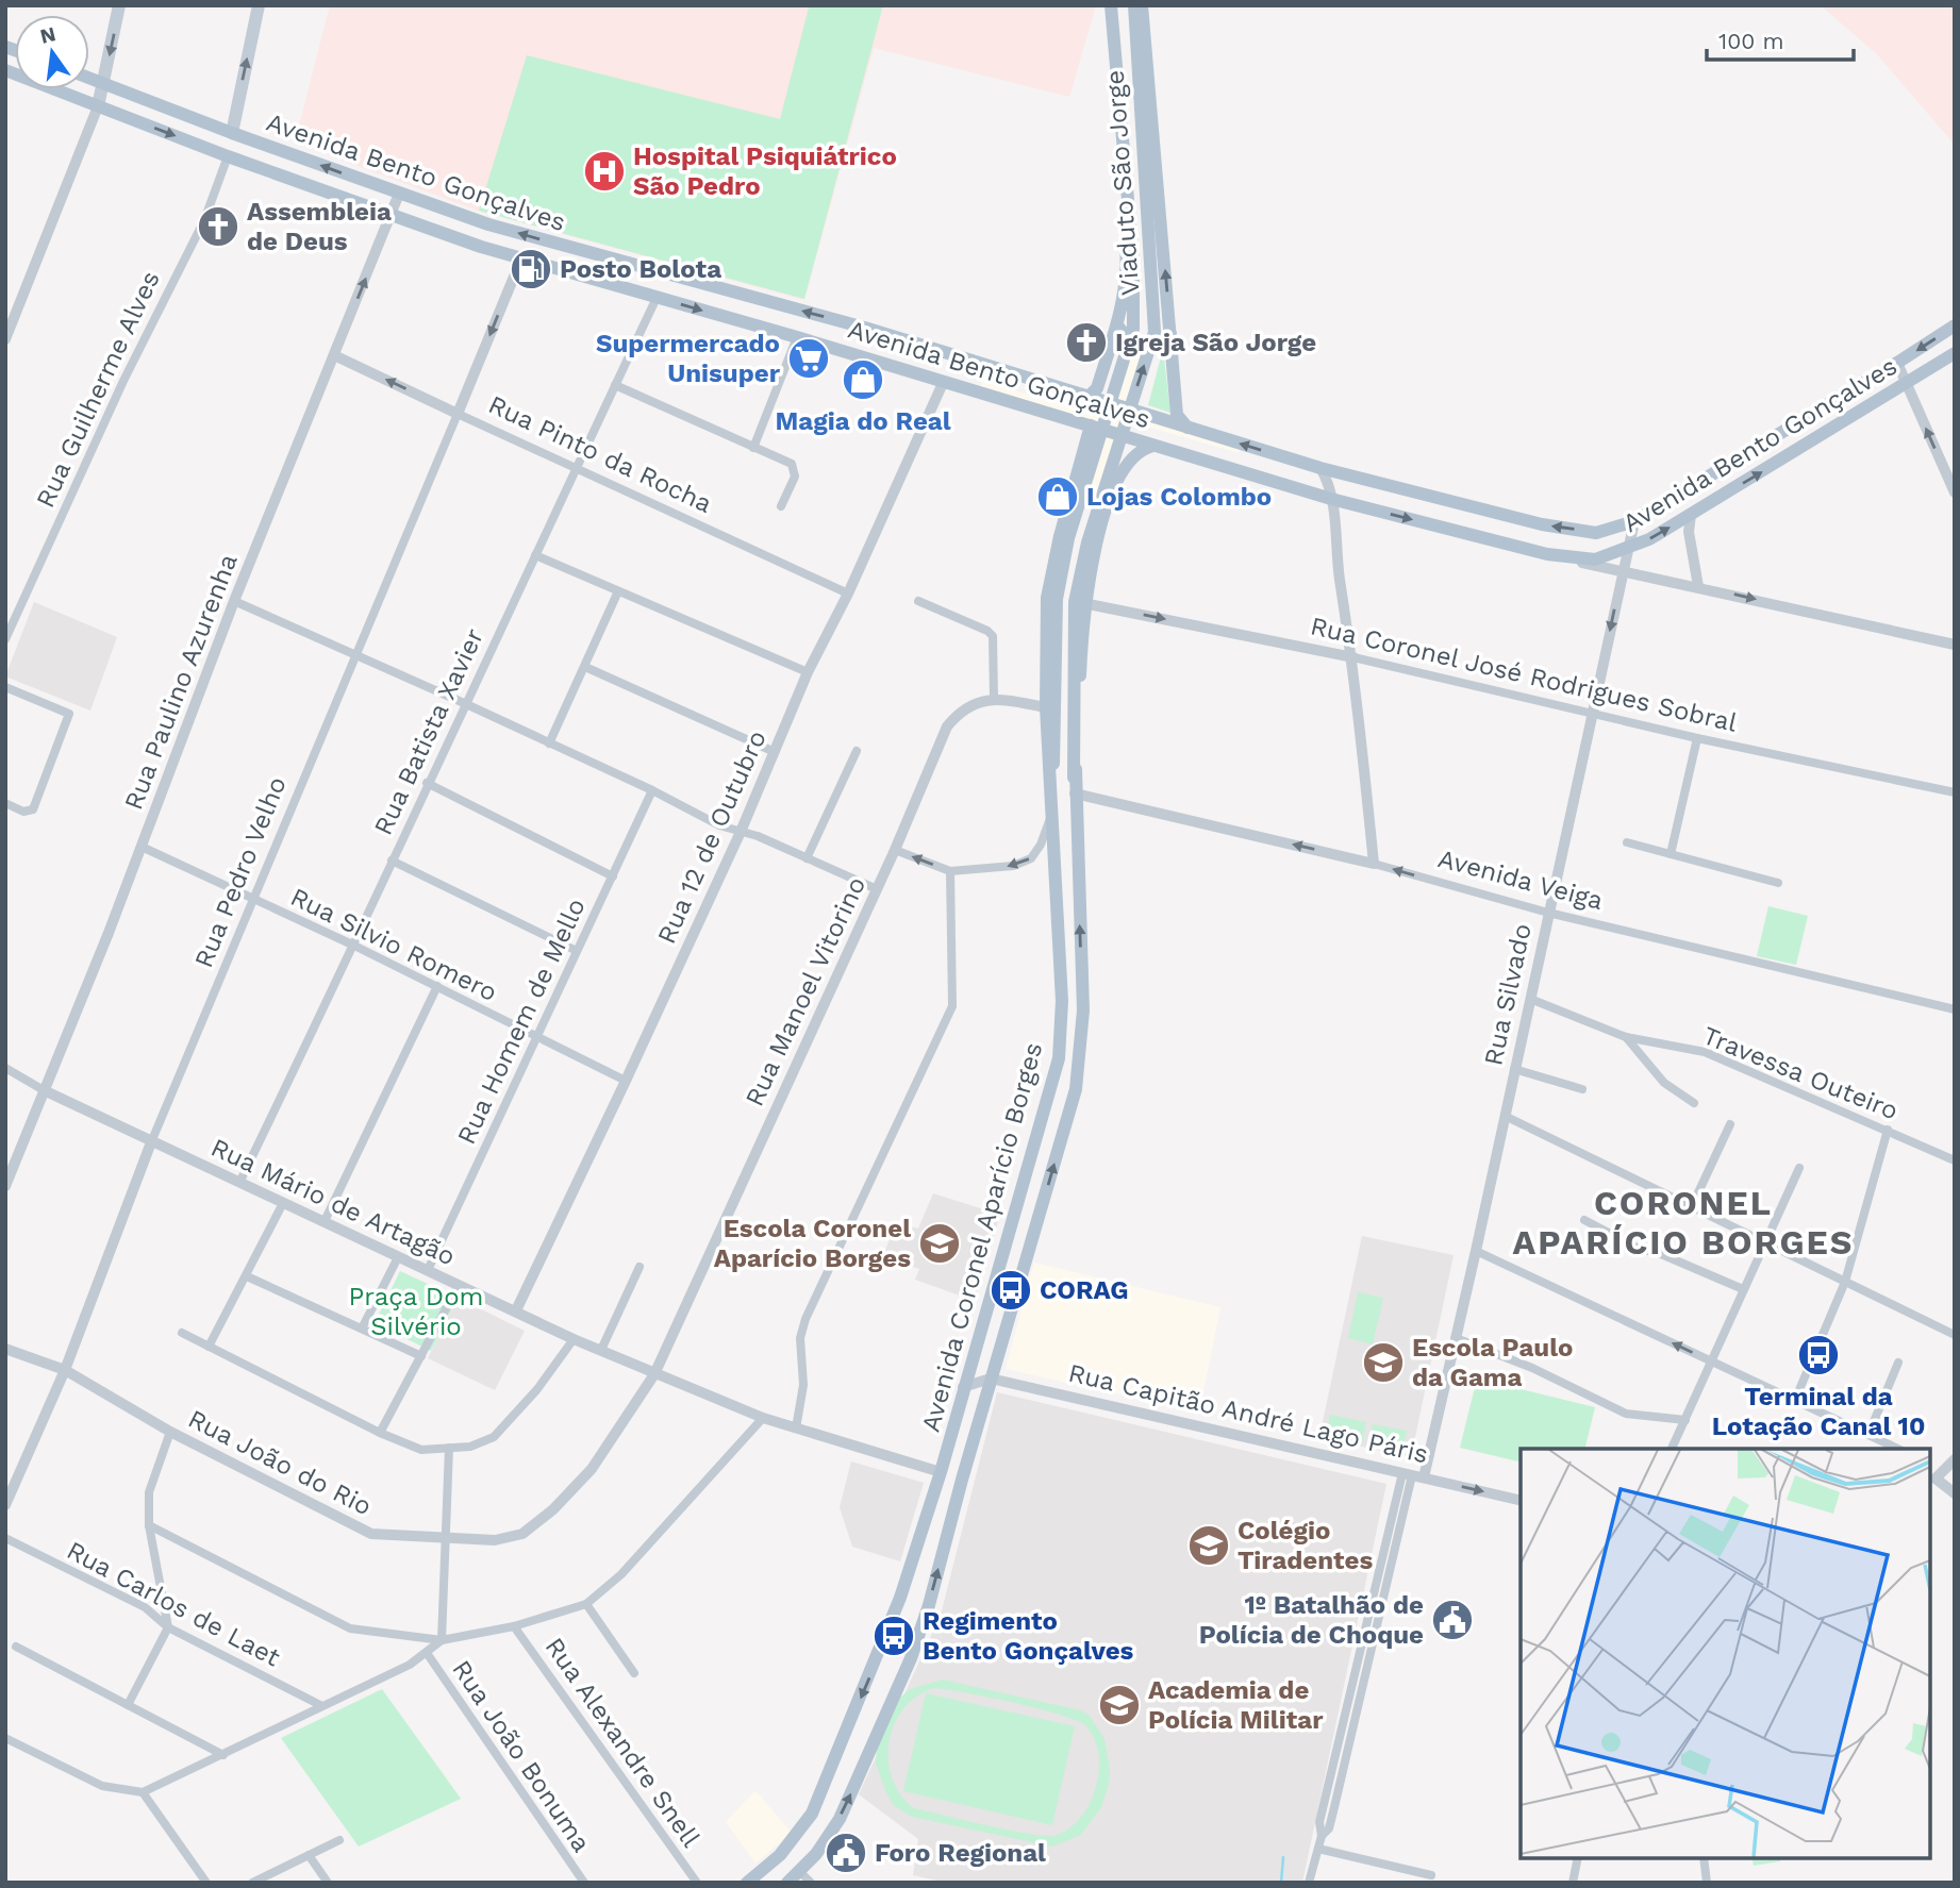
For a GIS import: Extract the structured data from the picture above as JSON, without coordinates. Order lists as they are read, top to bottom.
{
  "streets": {
    "main road": ["Avenida Bento Gonçalves", "Viaduto São Jorge", "Avenida Coronel Aparício Borges"],
    "street": [
      "Rua Guilherme Alves",
      "Rua Pinto da Rocha",
      "Rua Coronel José Rodrigues Sobral",
      "Rua Paulino Azurenha",
      "Rua Batista Xavier",
      "Rua 12 de Outubro",
      "Rua Pedro Velho",
      "Avenida Veiga",
      "Rua Silvio Romero",
      "Rua Manoel Vitorino",
      "Rua Silvado",
      "Rua Homem de Mello",
      "Travessa Outeiro",
      "Rua Mário de Artagão",
      "Rua Capitão André Lago Páris",
      "Rua João do Rio",
      "Rua Carlos de Laet",
      "Rua Alexandre Snell",
      "Rua João Bonuma"
    ]
  },
  "crossings": [
    ["Avenida Bento Gonçalves", "Rua Guilherme Alves"],
    ["Avenida Bento Gonçalves", "Rua Paulino Azurenha"],
    ["Avenida Bento Gonçalves", "Rua Batista Xavier"],
    ["Avenida Bento Gonçalves", "Rua 12 de Outubro"],
    ["Avenida Bento Gonçalves", "Rua Pedro Velho"],
    ["Avenida Bento Gonçalves", "Rua Silvado"],
    ["Avenida Bento Gonçalves", "Avenida Coronel Aparício Borges"],
    ["Viaduto São Jorge", "Avenida Veiga"],
    ["Viaduto São Jorge", "Avenida Coronel Aparício Borges"],
    ["Rua Pinto da Rocha", "Rua Paulino Azurenha"],
    ["Rua Pinto da Rocha", "Rua Batista Xavier"],
    ["Rua Pinto da Rocha", "Rua 12 de Outubro"],
    ["Rua Pinto da Rocha", "Rua Pedro Velho"],
    ["Rua Coronel José Rodrigues Sobral", "Rua Silvado"],
    ["Rua Coronel José Rodrigues Sobral", "Avenida Coronel Aparício Borges"],
    ["Rua Paulino Azurenha", "Rua Silvio Romero"],
    ["Rua Paulino Azurenha", "Rua Mário de Artagão"],
    ["Rua Batista Xavier", "Rua Silvio Romero"],
    ["Rua Batista Xavier", "Rua Mário de Artagão"],
    ["Rua 12 de Outubro", "Rua Silvio Romero"],
    ["Rua 12 de Outubro", "Rua Mário de Artagão"],
    ["Rua Pedro Velho", "Rua Silvio Romero"],
    ["Rua Pedro Velho", "Rua Mário de Artagão"],
    ["Rua Pedro Velho", "Rua João do Rio"],
    ["Avenida Veiga", "Rua Silvado"],
    ["Avenida Veiga", "Avenida Coronel Aparício Borges"],
    ["Rua Silvio Romero", "Rua Homem de Mello"],
    ["Rua Manoel Vitorino", "Rua Mário de Artagão"],
    ["Rua Manoel Vitorino", "Rua João do Rio"],
    ["Rua Silvado", "Travessa Outeiro"],
    ["Rua Silvado", "Rua Capitão André Lago Páris"],
    ["Rua Homem de Mello", "Rua Mário de Artagão"],
    ["Rua Mário de Artagão", "Avenida Coronel Aparício Borges"],
    ["Rua Mário de Artagão", "Rua João do Rio"],
    ["Avenida Coronel Aparício Borges", "Rua Capitão André Lago Páris"]
  ],
  "one_way": ["Avenida Veiga"],
  "districts": ["CORONEL APARÍCIO BORGES"],
  "parks": ["Praça Dom Silvério"],
  "places": {
    "hospital": ["Hospital Psiquiátrico São Pedro"],
    "church": ["Assembleia de Deus", "Igreja São Jorge"],
    "fuel station": ["Posto Bolota"],
    "supermarket": ["Supermercado Unisuper"],
    "shop": ["Magia do Real", "Lojas Colombo"],
    "school or university": [
      "Escola Coronel Aparício Borges",
      "Escola Paulo da Gama",
      "Colégio Tiradentes",
      "Academia de Polícia Militar"
    ],
    "bus stop": ["CORAG", "Terminal da Lotação Canal 10", "Regimento Bento Gonçalves"],
    "public building": ["1º Batalhão de Polícia de Choque", "Foro Regional"]
  },
  "scale_bar": "100 m",
  "north": "top"
}
